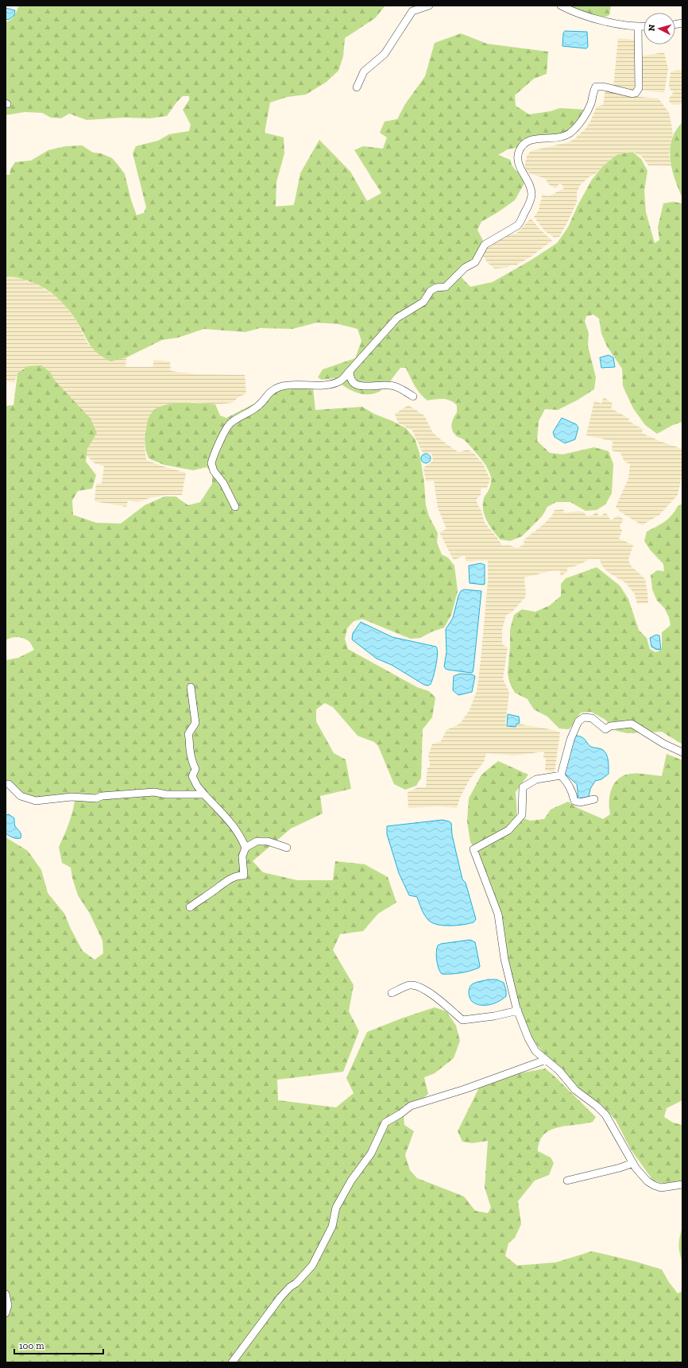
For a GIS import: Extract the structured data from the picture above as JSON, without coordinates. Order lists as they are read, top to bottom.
{
  "scale_bar": "100 m",
  "north": "left"
}
